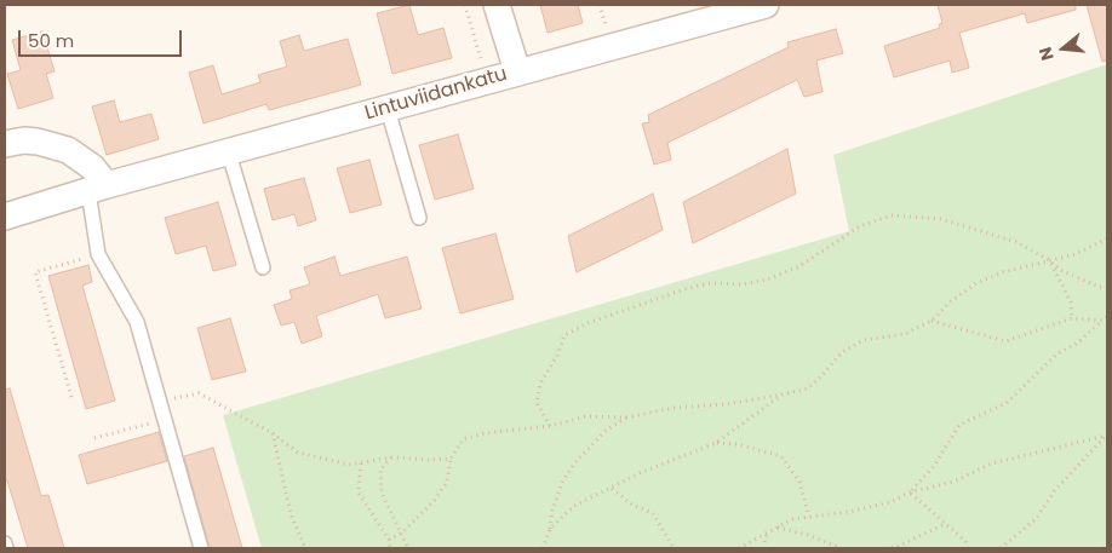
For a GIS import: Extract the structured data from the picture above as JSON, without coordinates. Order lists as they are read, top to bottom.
{
  "streets": {
    "street": ["Lintuviidankatu"]
  },
  "scale_bar": "50 m",
  "north": "left"
}
